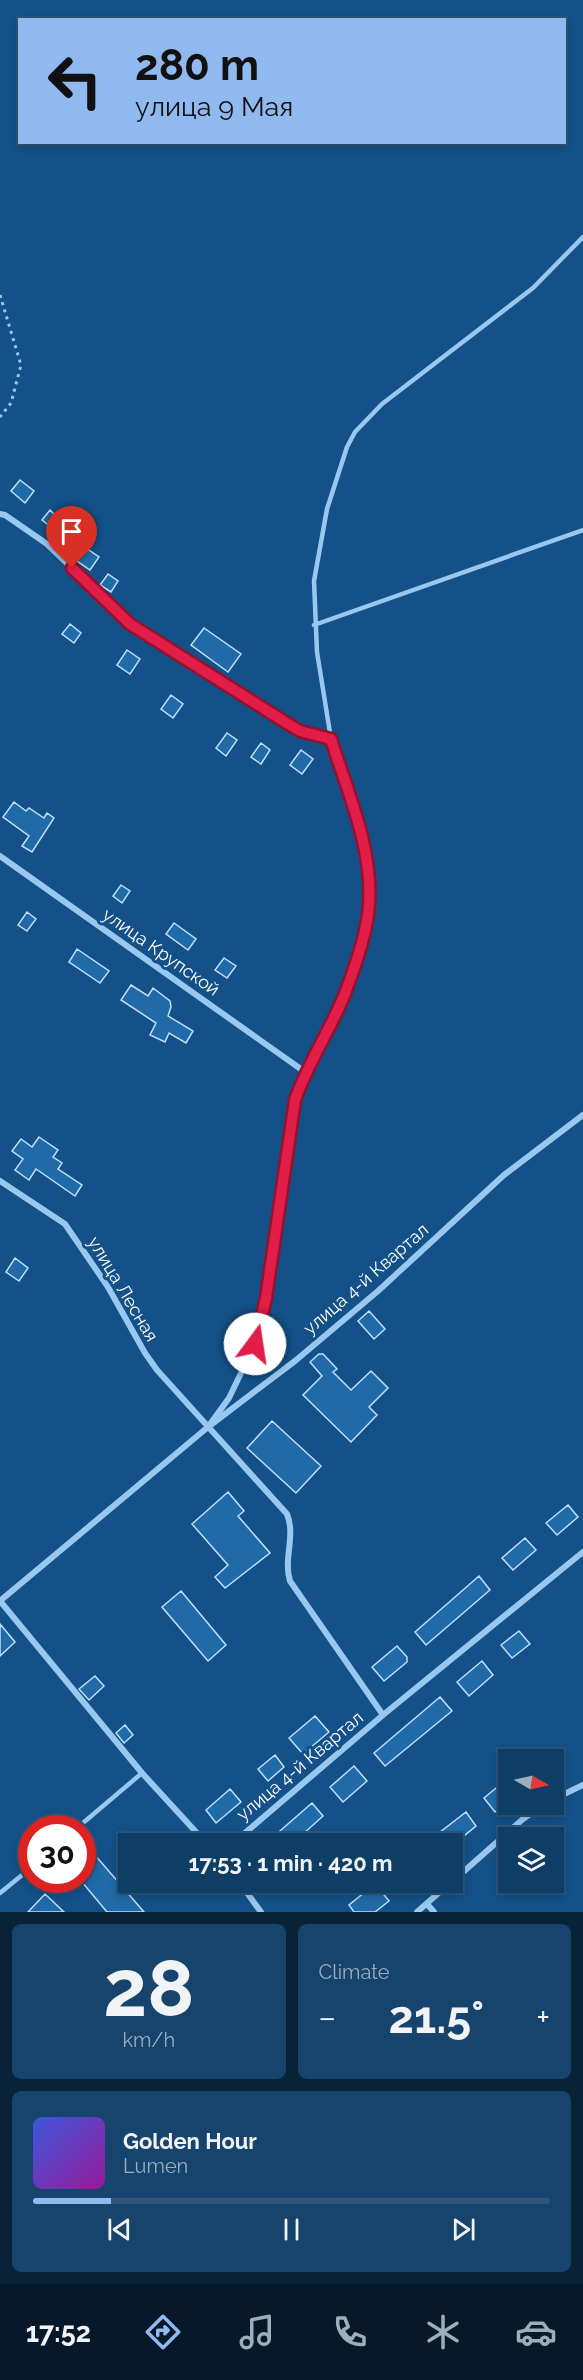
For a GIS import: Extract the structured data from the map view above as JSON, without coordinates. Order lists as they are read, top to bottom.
{
  "streets": {
    "street": ["улица Крупской", "улица 4-й Квартал", "улица Лесная"]
  },
  "crossings": [
    ["улица 4-й Квартал", "улица Лесная"]
  ],
  "north": "right",
  "page": {
    "turn": ["280 m", "улица 9 Мая"],
    "limit": "30",
    "trip": "17:53 · 1 min · 420 m",
    "tile": [
      ["28", "km/h"],
      "Climate"
    ],
    "heat": ["−", "21.5°", "+"],
    "song": ["Golden Hour", "Lumen"],
    "tabs": "17:52"
  }
}
